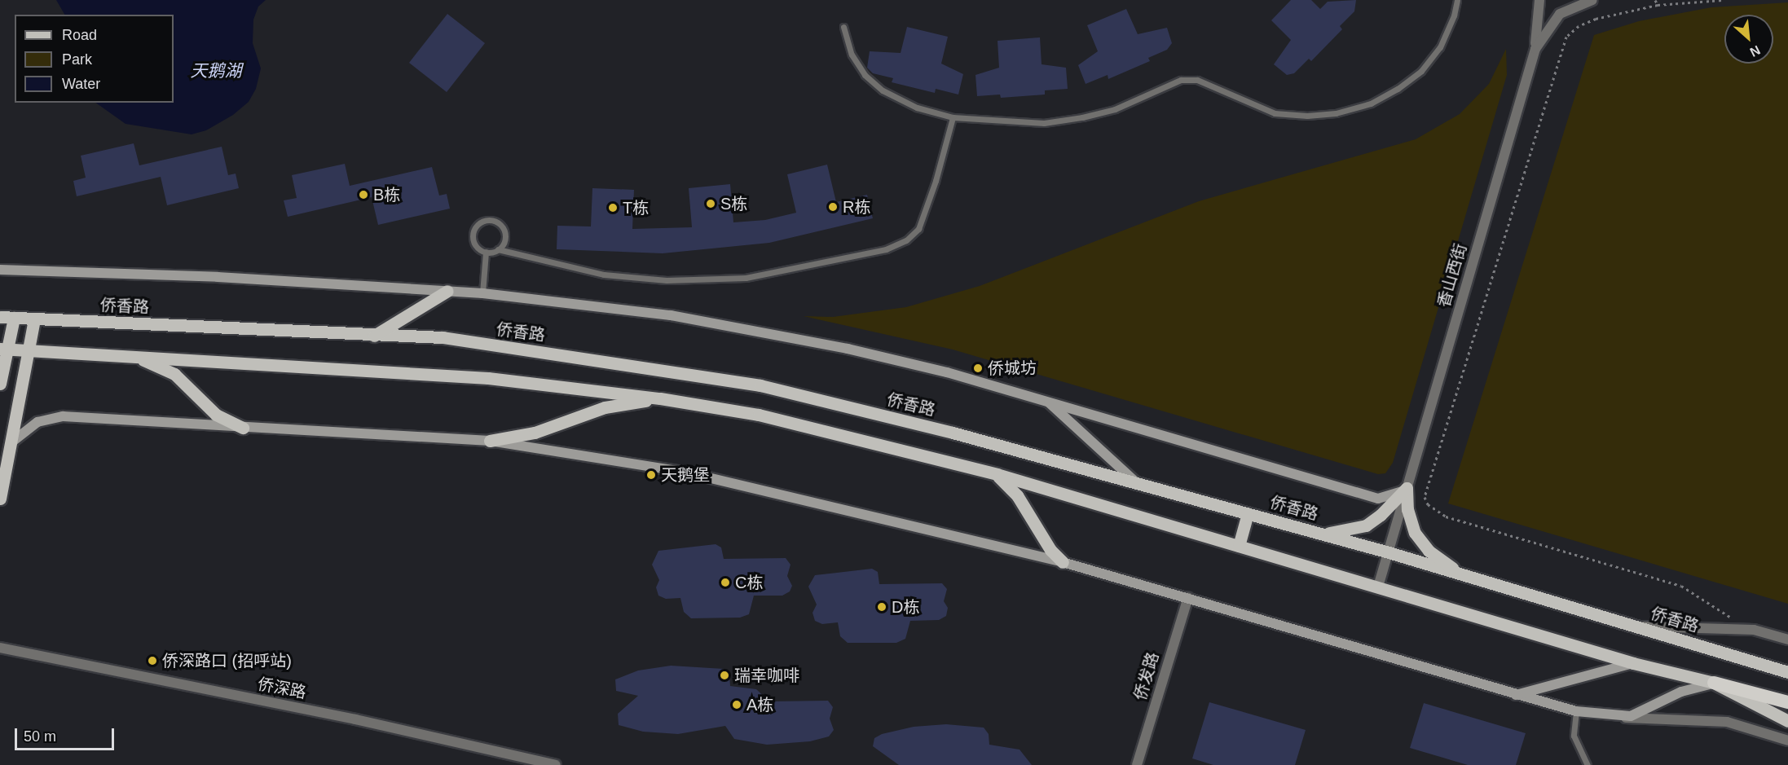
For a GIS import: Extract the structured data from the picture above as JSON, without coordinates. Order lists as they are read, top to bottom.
{
  "streets": {
    "main road": ["侨香路"],
    "street": ["香山西街", "侨发路", "侨深路"]
  },
  "crossings": [
    ["香山西街", "侨香路"]
  ],
  "water": ["天鹅湖"],
  "places": [
    "B栋",
    "S栋",
    "R栋",
    "T栋",
    "侨城坊",
    "天鹅堡",
    "C栋",
    "D栋",
    "侨深路口 (招呼站)",
    "瑞幸咖啡",
    "A栋"
  ],
  "legend": ["Road", "Park", "Water"],
  "scale_bar": "50 m",
  "north": "bottom right"
}
